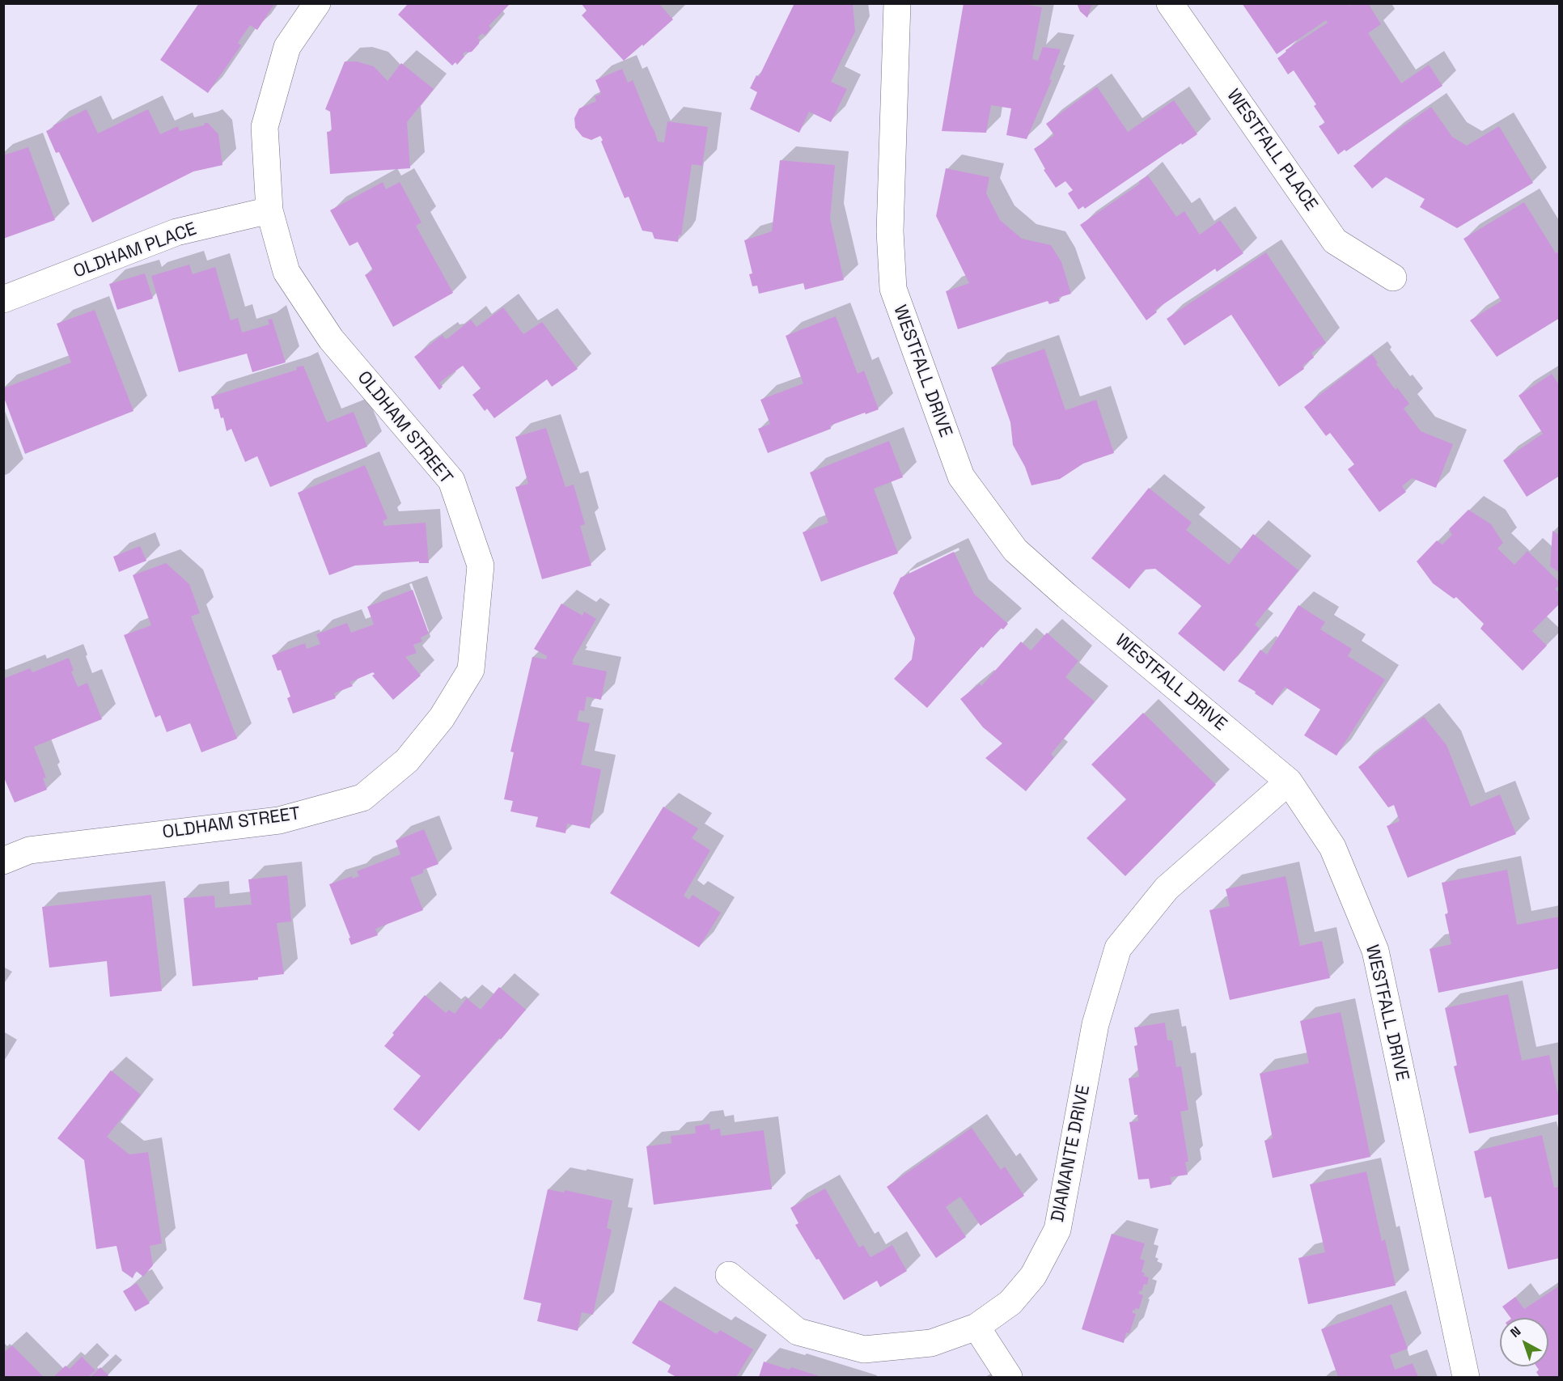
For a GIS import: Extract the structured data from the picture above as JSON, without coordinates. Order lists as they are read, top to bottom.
{
  "streets": {
    "street": [
      "WESTFALL PLACE",
      "OLDHAM PLACE",
      "WESTFALL DRIVE",
      "OLDHAM STREET",
      "DIAMANTE DRIVE"
    ]
  },
  "crossings": [
    ["OLDHAM PLACE", "OLDHAM STREET"],
    ["WESTFALL DRIVE", "DIAMANTE DRIVE"]
  ],
  "north": "top left"
}
